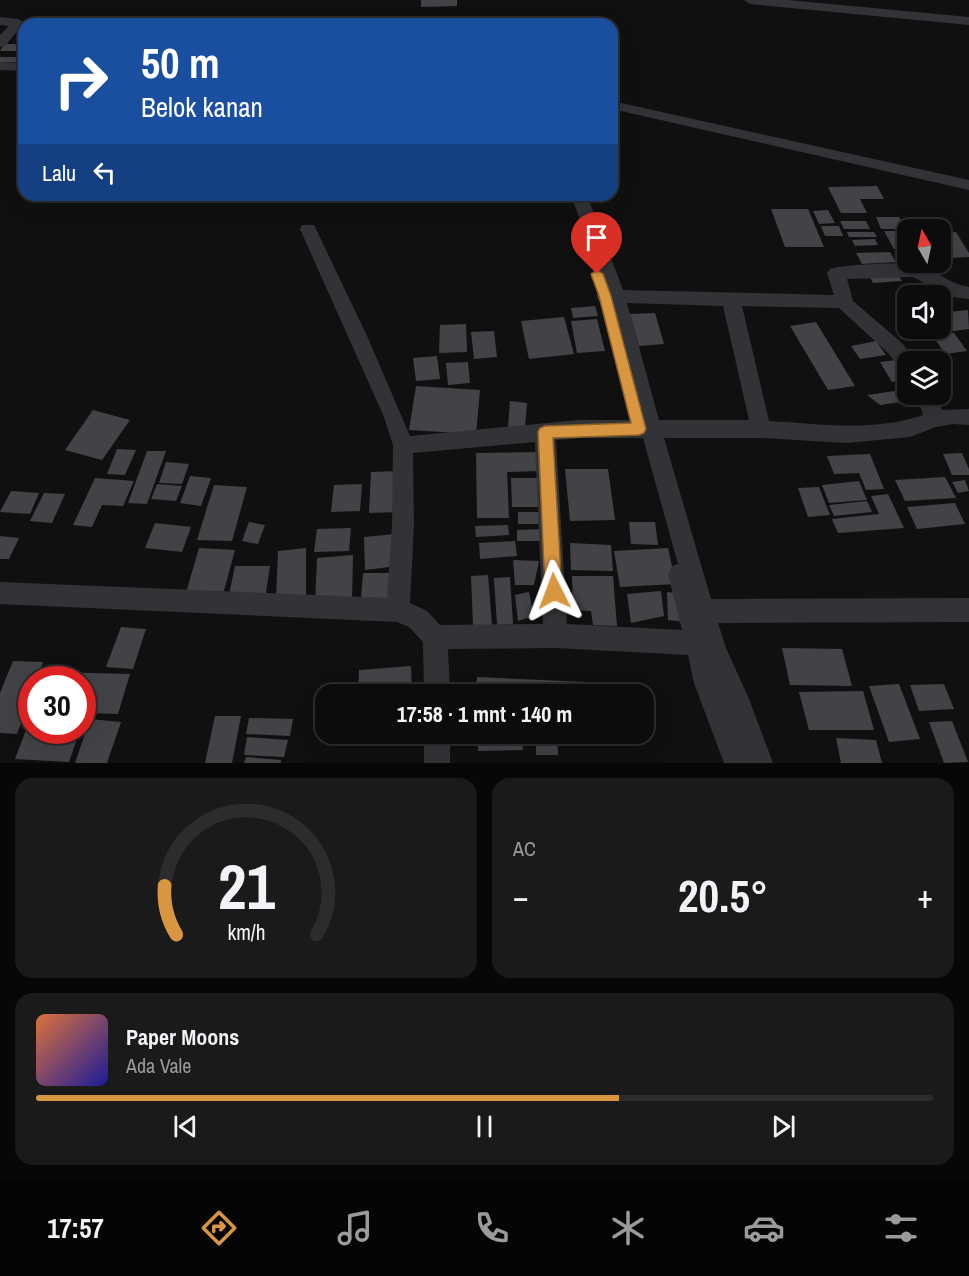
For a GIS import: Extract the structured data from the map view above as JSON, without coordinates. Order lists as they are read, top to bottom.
{
  "north": "top",
  "page": {
    "turn": ["50 m", "Belok kanan"],
    "then": "Lalu",
    "limit": "30",
    "trip": "17:58 · 1 mnt · 140 m",
    "tile": "AC",
    "heat": ["−", "20.5°", "+"],
    "song": ["Paper Moons", "Ada Vale"],
    "tabs": "17:57",
    "gauge": ["21", "km/h"]
  }
}
